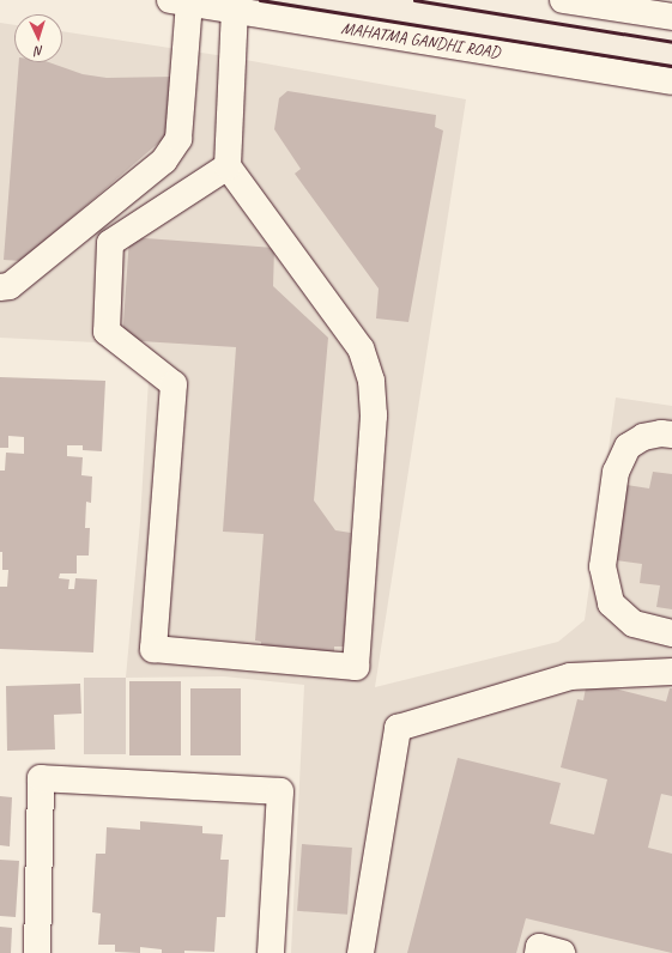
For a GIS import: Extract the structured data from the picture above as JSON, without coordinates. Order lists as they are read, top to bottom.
{
  "streets": {
    "main road": ["MAHATMA GANDHI ROAD"]
  },
  "north": "bottom"
}
